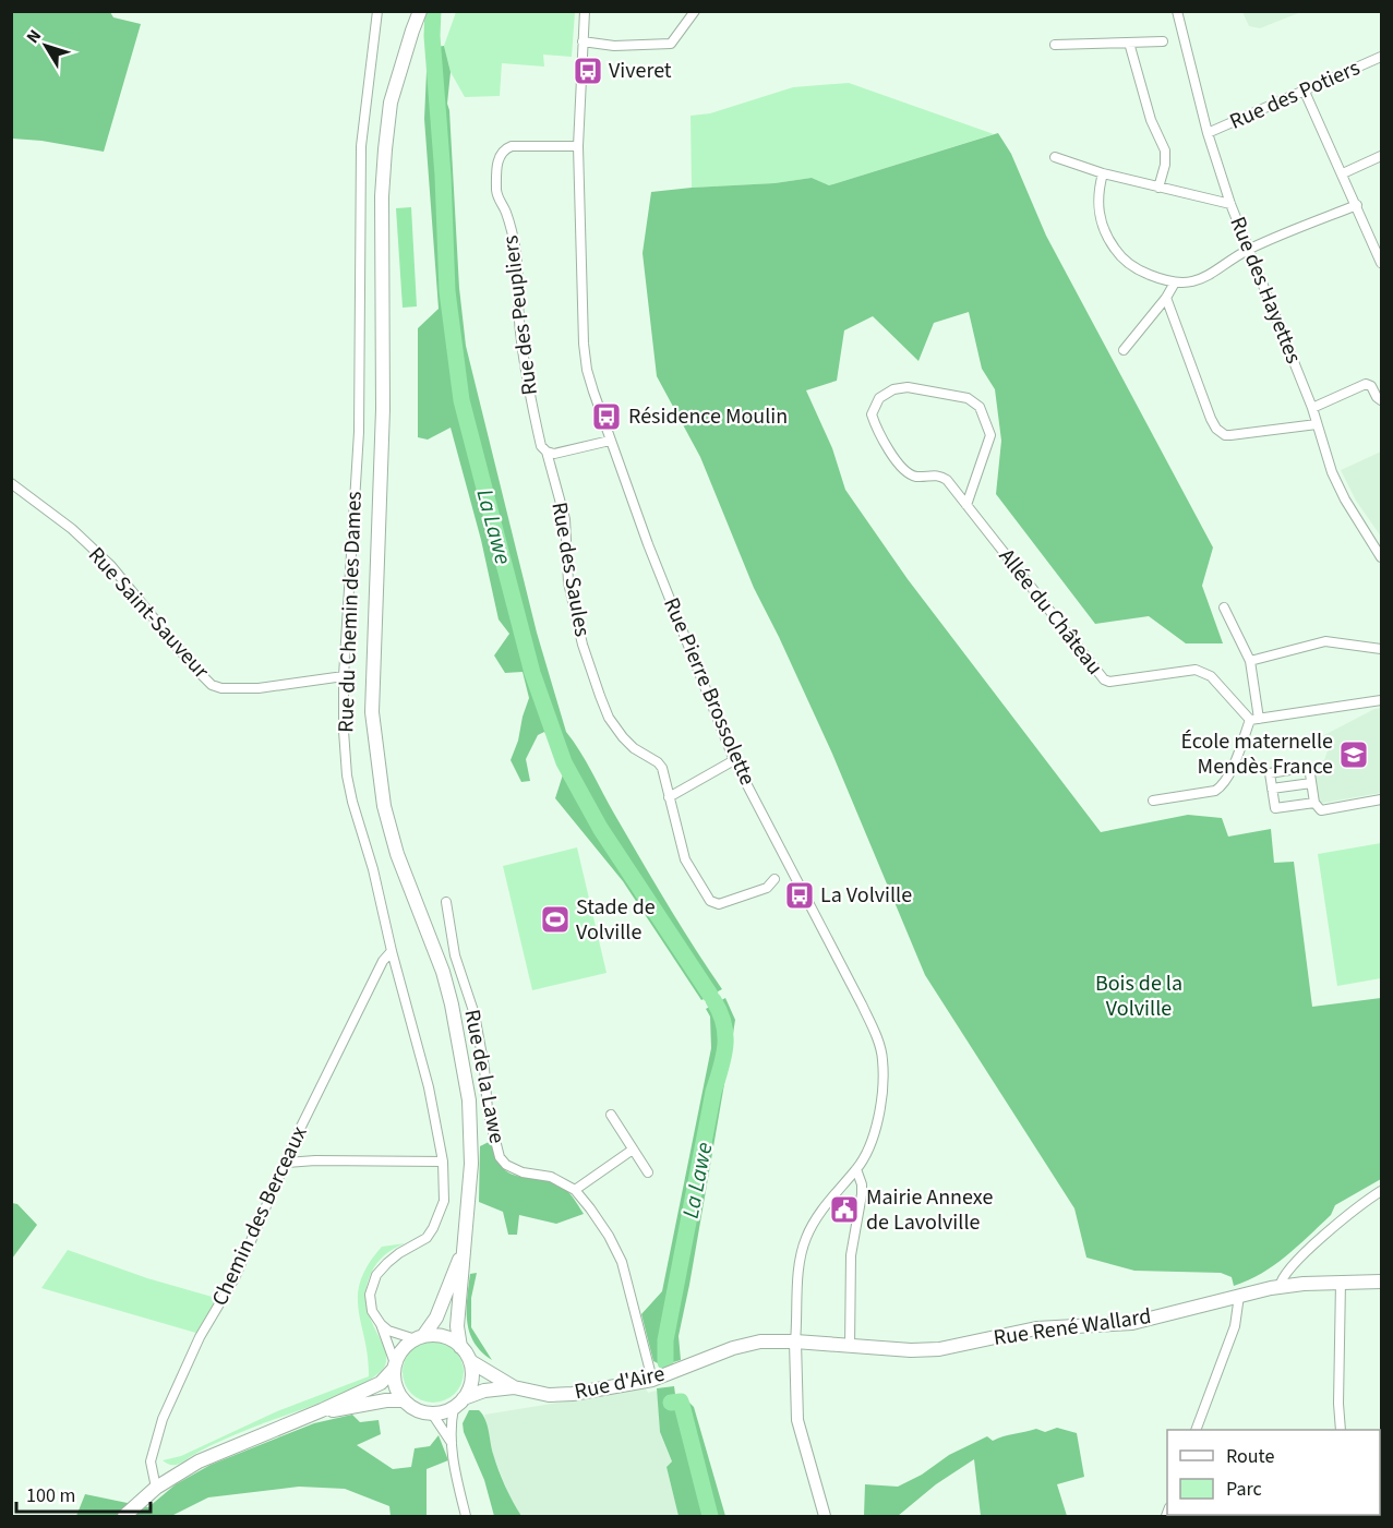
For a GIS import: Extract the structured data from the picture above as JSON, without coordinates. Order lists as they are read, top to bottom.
{
  "streets": {
    "main road": ["Rue René Wallard", "Rue d'Aire"],
    "street": [
      "Rue des Potiers",
      "Rue des Hayettes",
      "Rue des Peupliers",
      "Rue des Saules",
      "Rue du Chemin des Dames",
      "Allée du Château",
      "Rue Saint-Sauveur",
      "Rue Pierre Brossolette",
      "Rue de la Lawe",
      "Chemin des Berceaux"
    ]
  },
  "crossings": [
    ["Rue des Potiers", "Rue des Hayettes"],
    ["Rue des Peupliers", "Rue des Saules"],
    ["Rue des Peupliers", "Rue Pierre Brossolette"],
    ["Rue du Chemin des Dames", "Rue Saint-Sauveur"],
    ["Rue du Chemin des Dames", "Chemin des Berceaux"],
    ["Rue du Chemin des Dames", "Rue d'Aire"],
    ["Rue Pierre Brossolette", "Rue René Wallard"],
    ["Rue de la Lawe", "Rue d'Aire"],
    ["Rue René Wallard", "Rue d'Aire"]
  ],
  "water": ["La Lawe"],
  "parks": ["Bois de la Volville"],
  "places": {
    "bus stop": ["Viveret", "Résidence Moulin", "La Volville"],
    "school or university": ["École maternelle Mendès France"],
    "sports": ["Stade de Volville"],
    "public building": ["Mairie Annexe de Lavolville"]
  },
  "legend": ["Route", "Parc"],
  "scale_bar": "100 m",
  "north": "top left"
}
